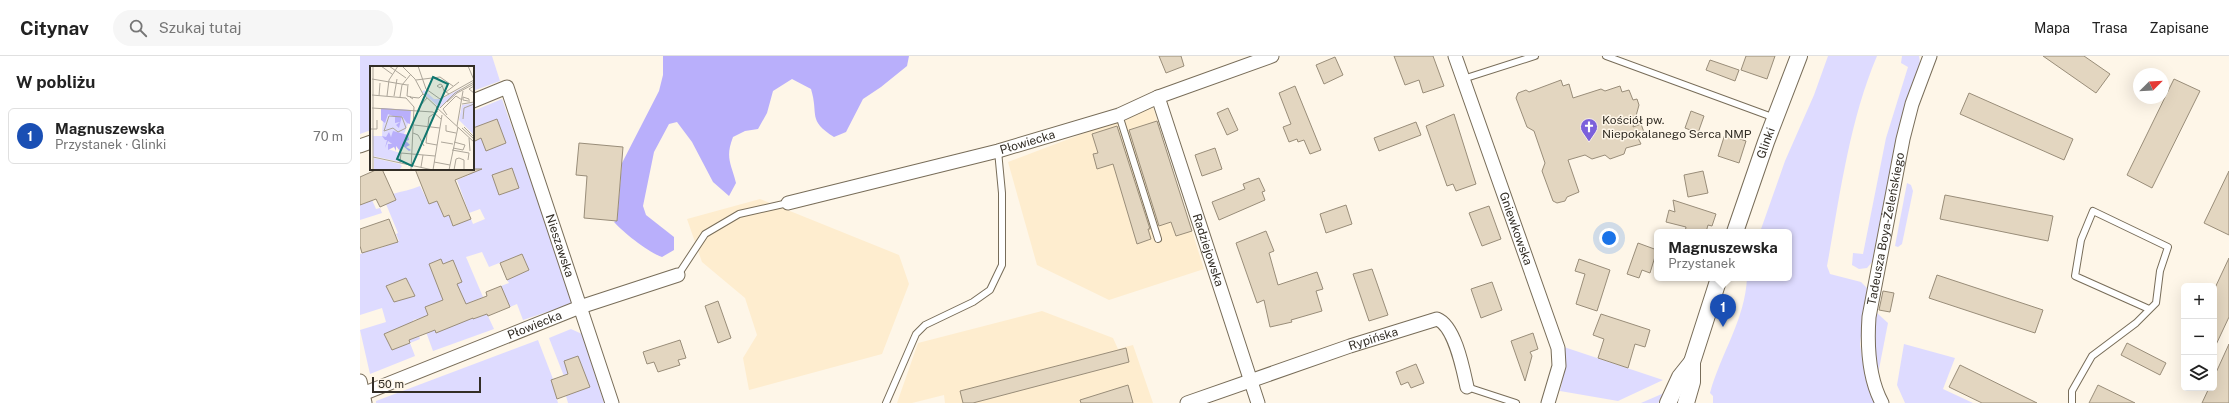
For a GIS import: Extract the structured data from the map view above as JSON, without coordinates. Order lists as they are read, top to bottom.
{
  "streets": {
    "street": [
      "Płowiecka",
      "Glinki",
      "Tadeusza Boya-Żeleńskiego",
      "Gniewkowska",
      "Nieszawska",
      "Radziejowska",
      "Rypińska"
    ]
  },
  "crossings": [
    ["Płowiecka", "Nieszawska"],
    ["Płowiecka", "Radziejowska"],
    ["Radziejowska", "Rypińska"]
  ],
  "places": {
    "church": ["Kościół pw. Niepokalanego Serca NMP"]
  },
  "scale_bar": "50 m",
  "north": "top right",
  "page": {
    "header": "Citynav",
    "search": "Szukaj tutaj",
    "nav": ["Mapa", "Trasa", "Zapisane"],
    "heading": "W pobliżu",
    "list": [
      {
        "mark": "1",
        "name": "Magnuszewska",
        "note": "Przystanek · Glinki",
        "value": "70 m"
      }
    ],
    "popup": ["Magnuszewska", "Przystanek"],
    "map_buttons": ["+", "−"],
    "pins": "1",
    "scale": "50 m"
  }
}
